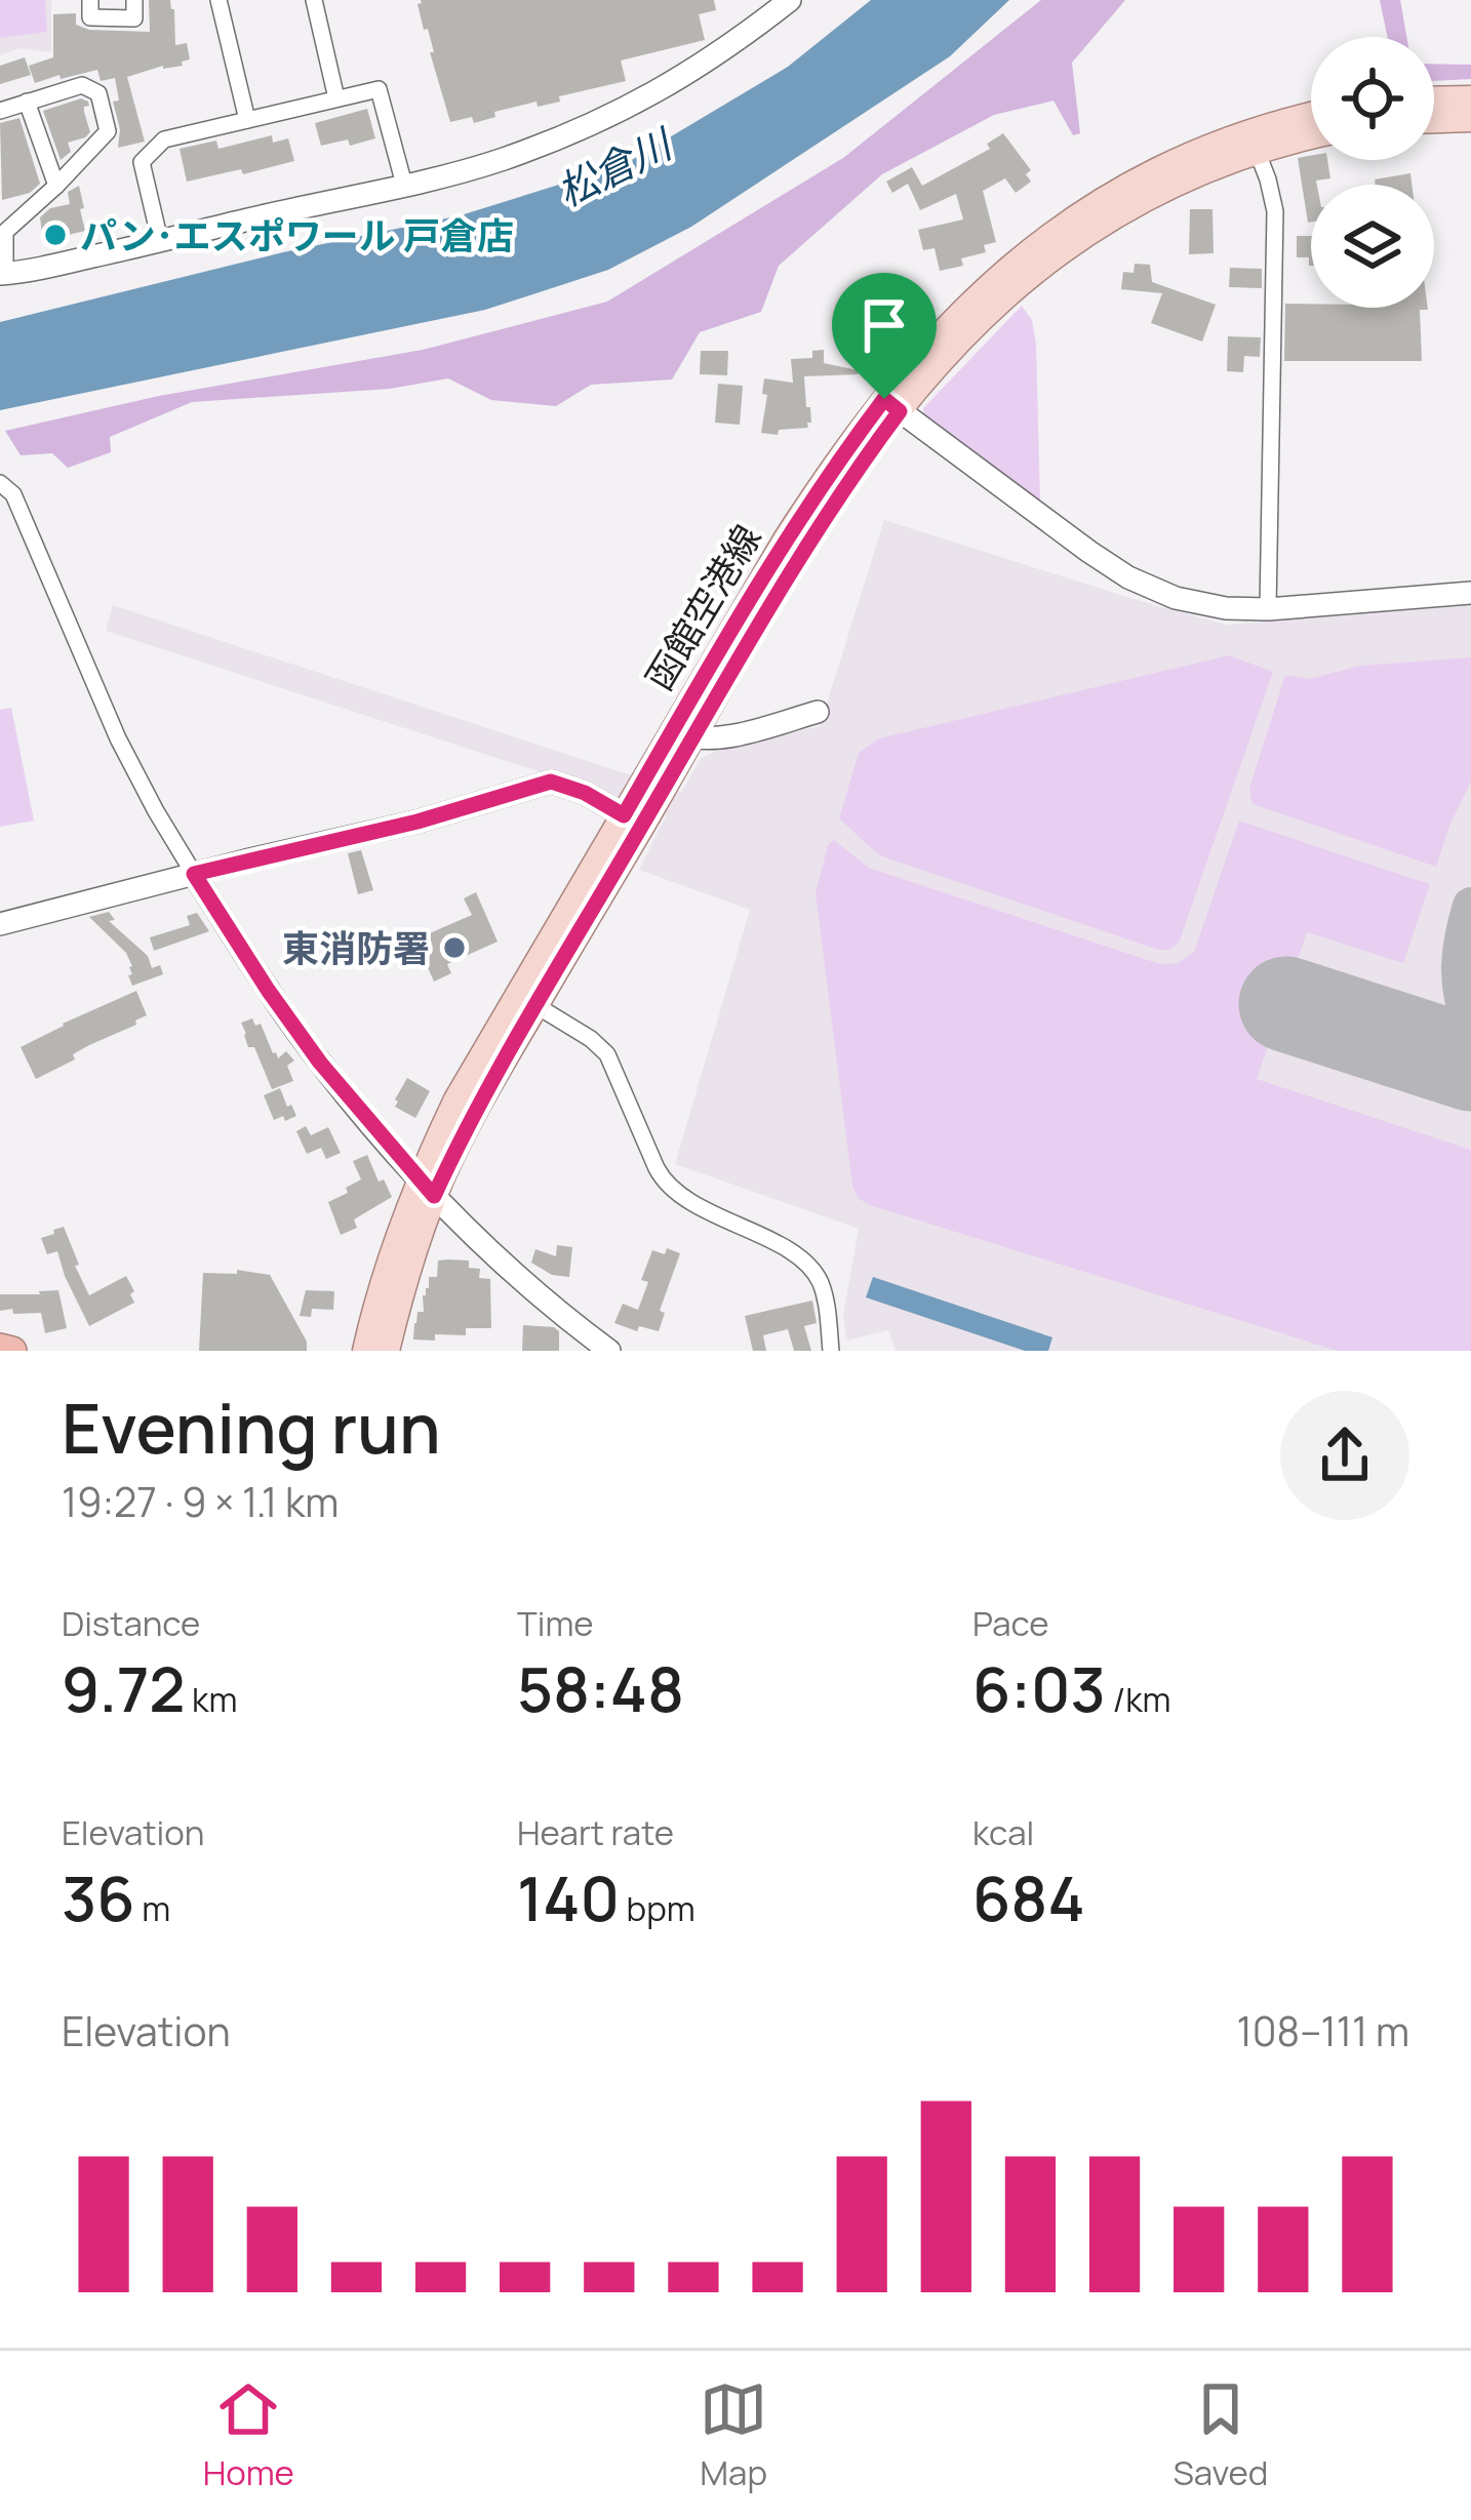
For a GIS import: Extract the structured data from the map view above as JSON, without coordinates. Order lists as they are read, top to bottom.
{
  "streets": {
    "main road": ["函館空港線"]
  },
  "water": ["松倉川"],
  "places": ["パン･エスポワール 戸倉店", "東消防署"],
  "page": {
    "heading": ["Evening run", "19:27 · 9 × 1.1 km"],
    "stats": [
      ["Distance", "9.72 km"],
      ["Time", "58:48"],
      ["Pace", "6:03 /km"],
      ["Elevation", "36 m"],
      ["Heart rate", "140 bpm"],
      ["kcal", "684"]
    ],
    "chart": ["Elevation", "108–111 m"],
    "tabs": ["Home", "Map", "Saved"]
  }
}
